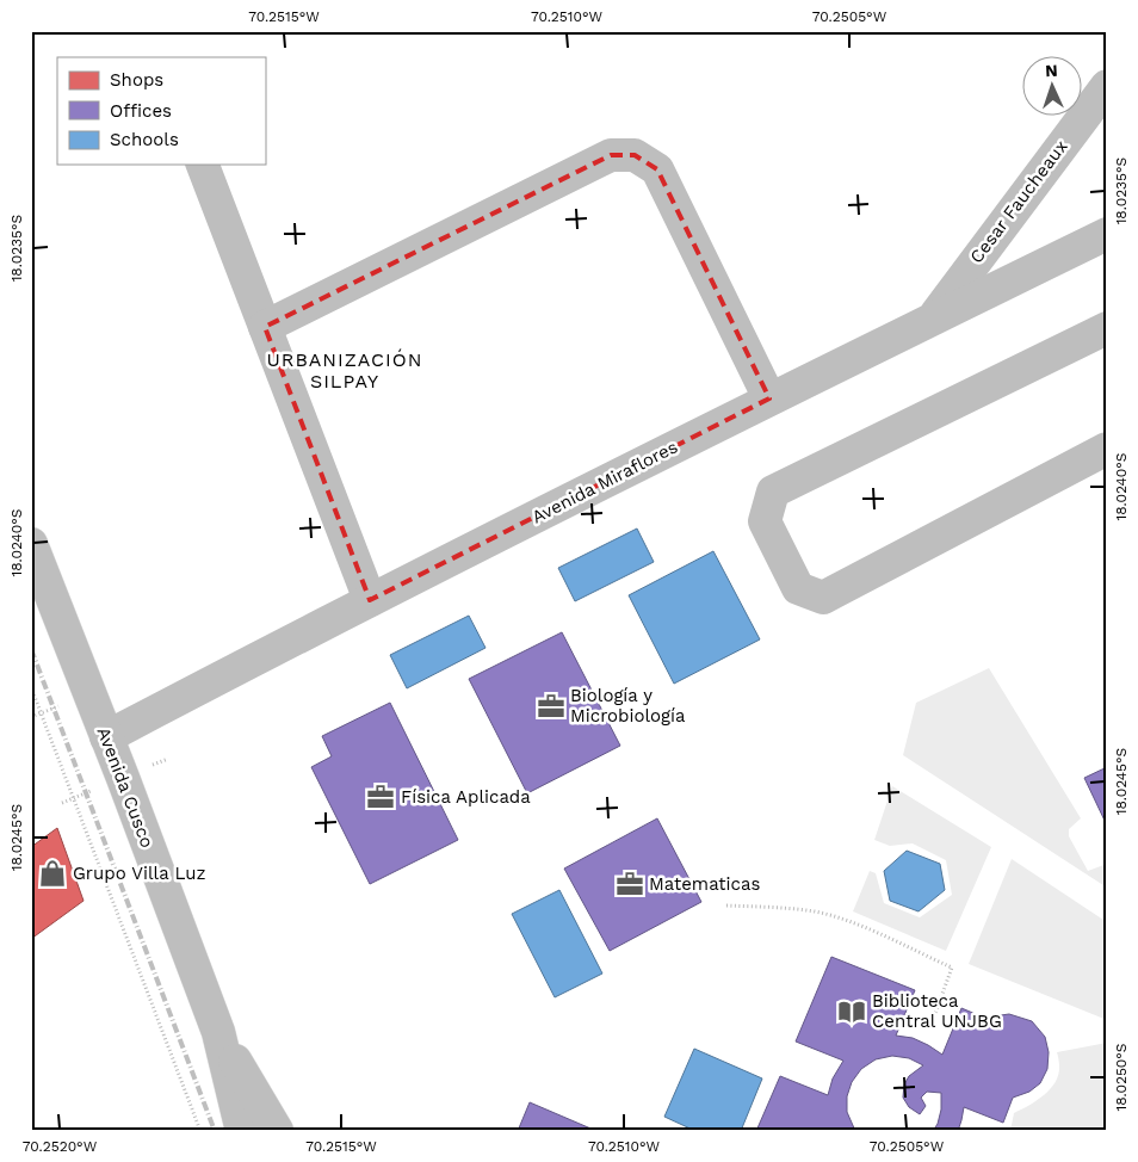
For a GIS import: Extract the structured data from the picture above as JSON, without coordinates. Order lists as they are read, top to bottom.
{
  "streets": {
    "street": ["Cesar Faucheaux", "Avenida Miraflores", "Avenida Cusco"]
  },
  "crossings": [
    ["Cesar Faucheaux", "Avenida Miraflores"],
    ["Avenida Miraflores", "Avenida Cusco"]
  ],
  "districts": ["URBANIZACIÓN SILPAY"],
  "places": {
    "office": ["Biología y Microbiología", "Física Aplicada", "Matematicas"],
    "shop": ["Grupo Villa Luz"],
    "library": ["Biblioteca Central UNJBG"]
  },
  "legend": ["Shops", "Offices", "Schools"],
  "north": "top",
  "coordinates": [
    "70.2515°W",
    "70.2510°W",
    "70.2505°W",
    "18.0235°S",
    "18.0240°S",
    "18.0245°S",
    "18.0250°S",
    "70.2520°W"
  ]
}
